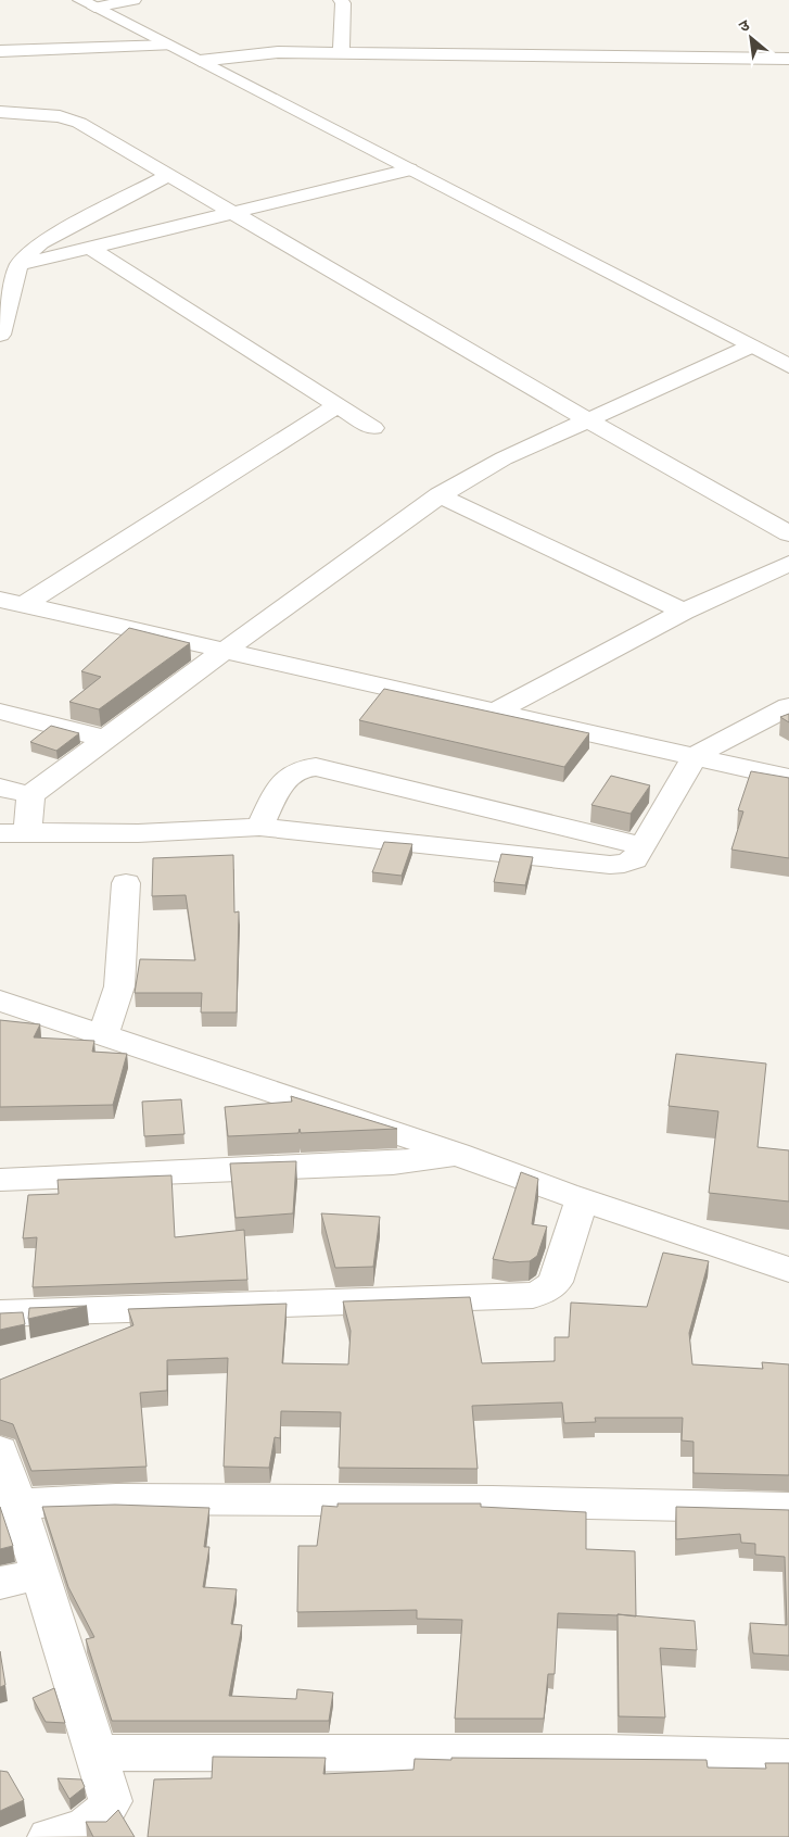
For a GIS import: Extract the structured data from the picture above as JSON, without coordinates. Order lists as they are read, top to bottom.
{
  "north": "top left"
}
